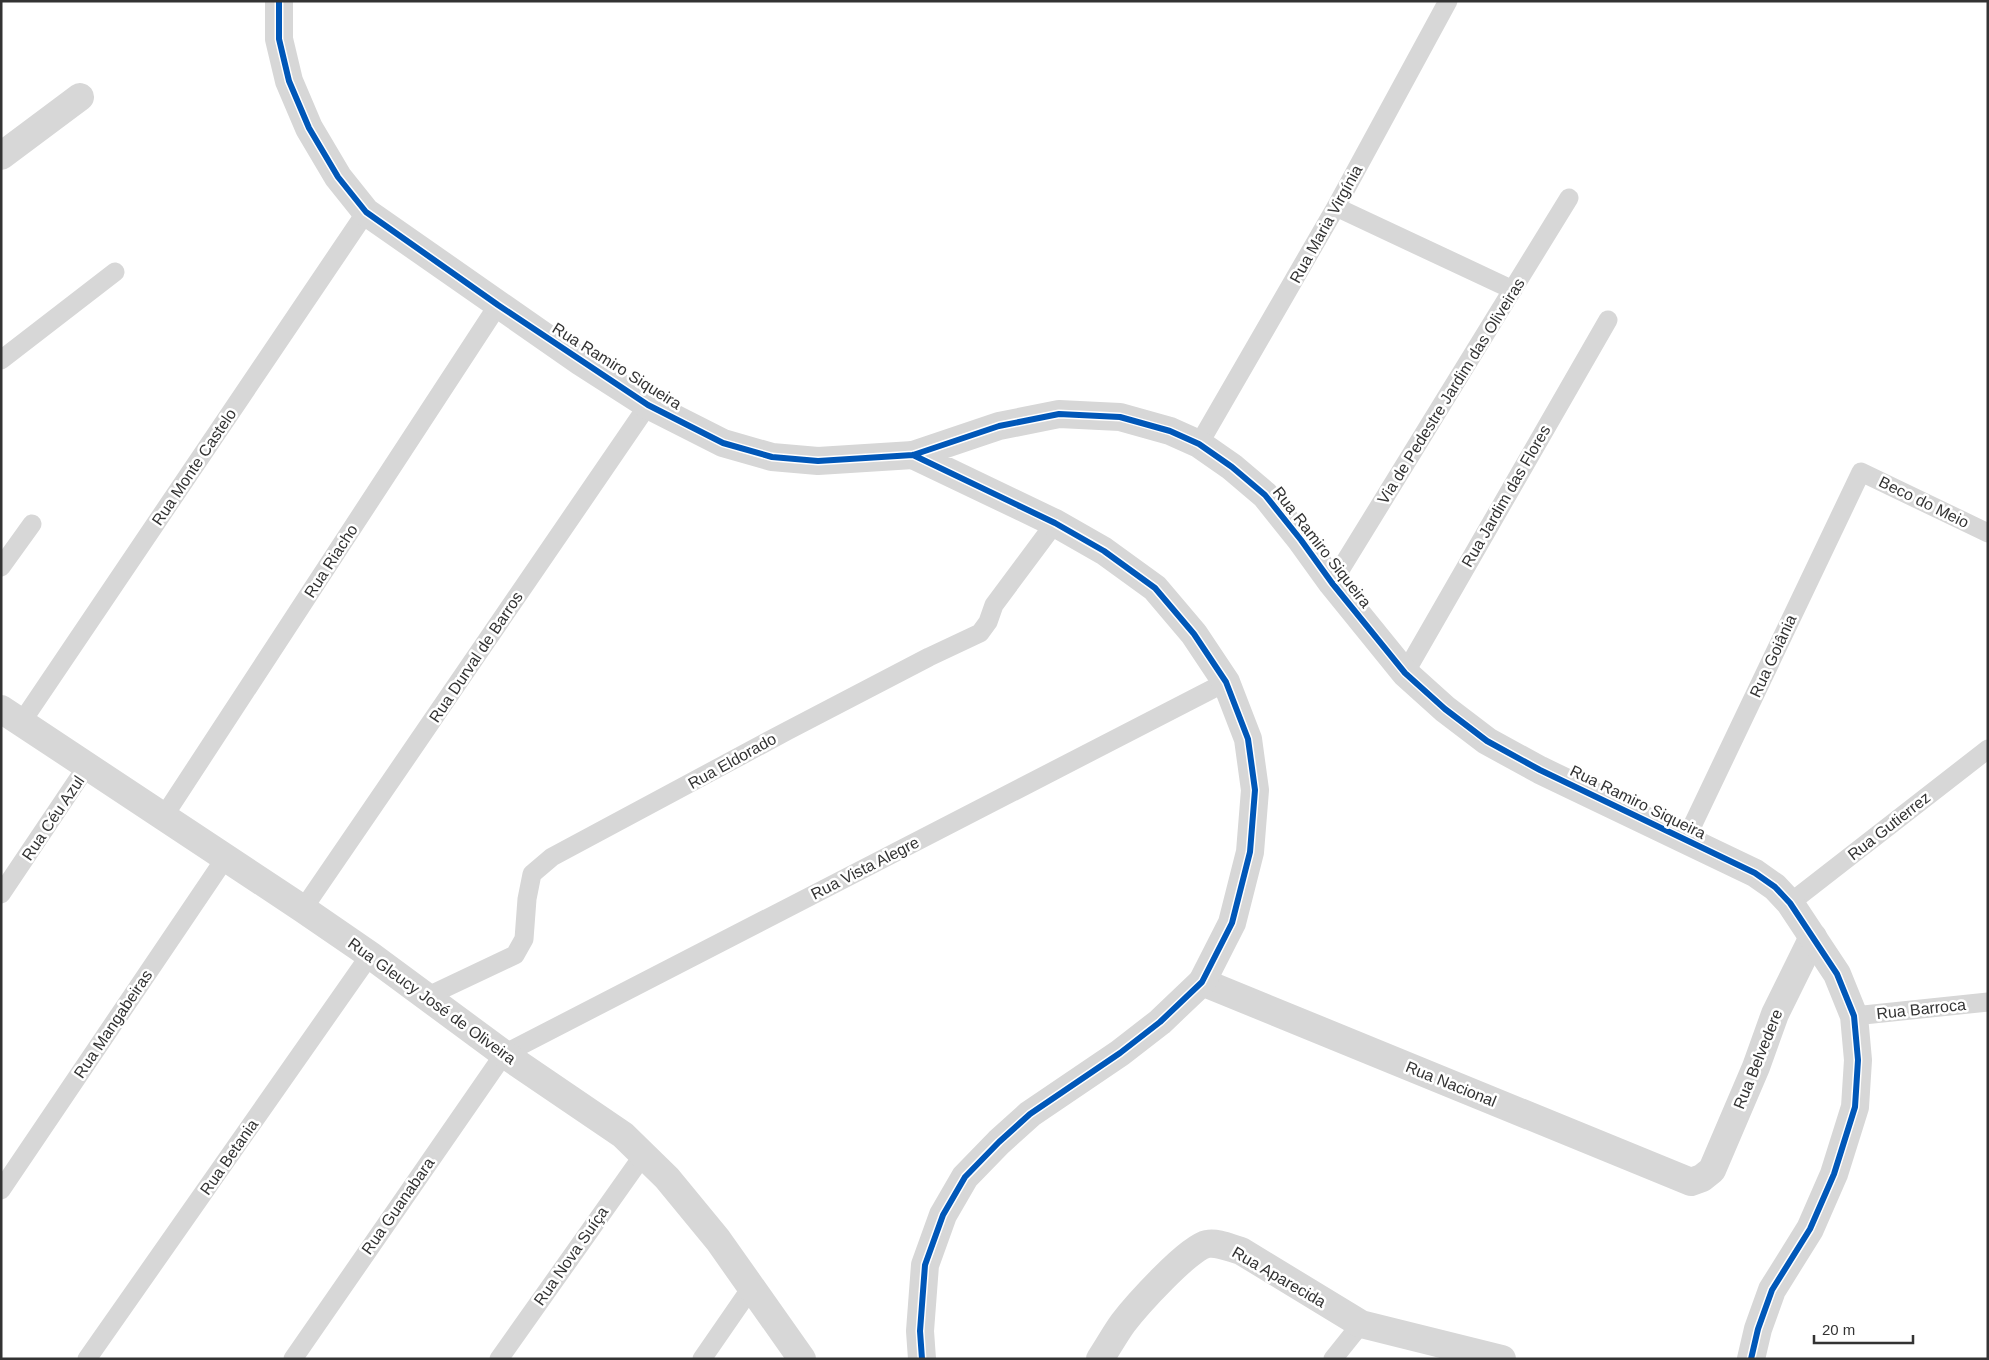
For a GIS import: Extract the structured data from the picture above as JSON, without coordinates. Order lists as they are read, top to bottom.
{
  "streets": {
    "street": [
      "Rua Ramiro Siqueira",
      "Rua Gleucy José de Oliveira",
      "Rua Belvedere",
      "Rua Nacional",
      "Rua Aparecida"
    ],
    "lane": [
      "Rua Maria Virgínia",
      "Via de Pedestre Jardim das Oliveiras",
      "Rua Monte Castelo",
      "Rua Jardim das Flores",
      "Beco do Meio",
      "Rua Riacho",
      "Rua Goiânia",
      "Rua Durval de Barros",
      "Rua Eldorado",
      "Rua Céu Azul",
      "Rua Gutierrez",
      "Rua Vista Alegre",
      "Rua Barroca",
      "Rua Mangabeiras",
      "Rua Betania",
      "Rua Guanabara",
      "Rua Nova Suíça"
    ]
  },
  "crossings": [
    ["Rua Maria Virgínia", "Rua Ramiro Siqueira"],
    ["Rua Ramiro Siqueira", "Via de Pedestre Jardim das Oliveiras"],
    ["Rua Ramiro Siqueira", "Rua Monte Castelo"],
    ["Rua Ramiro Siqueira", "Rua Jardim das Flores"],
    ["Rua Ramiro Siqueira", "Rua Riacho"],
    ["Rua Ramiro Siqueira", "Rua Goiânia"],
    ["Rua Ramiro Siqueira", "Rua Durval de Barros"],
    ["Rua Ramiro Siqueira", "Rua Gutierrez"],
    ["Rua Ramiro Siqueira", "Rua Barroca"],
    ["Rua Ramiro Siqueira", "Rua Belvedere"],
    ["Rua Monte Castelo", "Rua Gleucy José de Oliveira"],
    ["Beco do Meio", "Rua Goiânia"],
    ["Rua Riacho", "Rua Gleucy José de Oliveira"],
    ["Rua Durval de Barros", "Rua Gleucy José de Oliveira"],
    ["Rua Eldorado", "Rua Gleucy José de Oliveira"],
    ["Rua Céu Azul", "Rua Gleucy José de Oliveira"],
    ["Rua Vista Alegre", "Rua Gleucy José de Oliveira"],
    ["Rua Vista Alegre", "Rua Guanabara"],
    ["Rua Gleucy José de Oliveira", "Rua Mangabeiras"],
    ["Rua Gleucy José de Oliveira", "Rua Betania"],
    ["Rua Gleucy José de Oliveira", "Rua Guanabara"],
    ["Rua Gleucy José de Oliveira", "Rua Nova Suíça"],
    ["Rua Belvedere", "Rua Nacional"]
  ],
  "scale_bar": "20 m"
}
